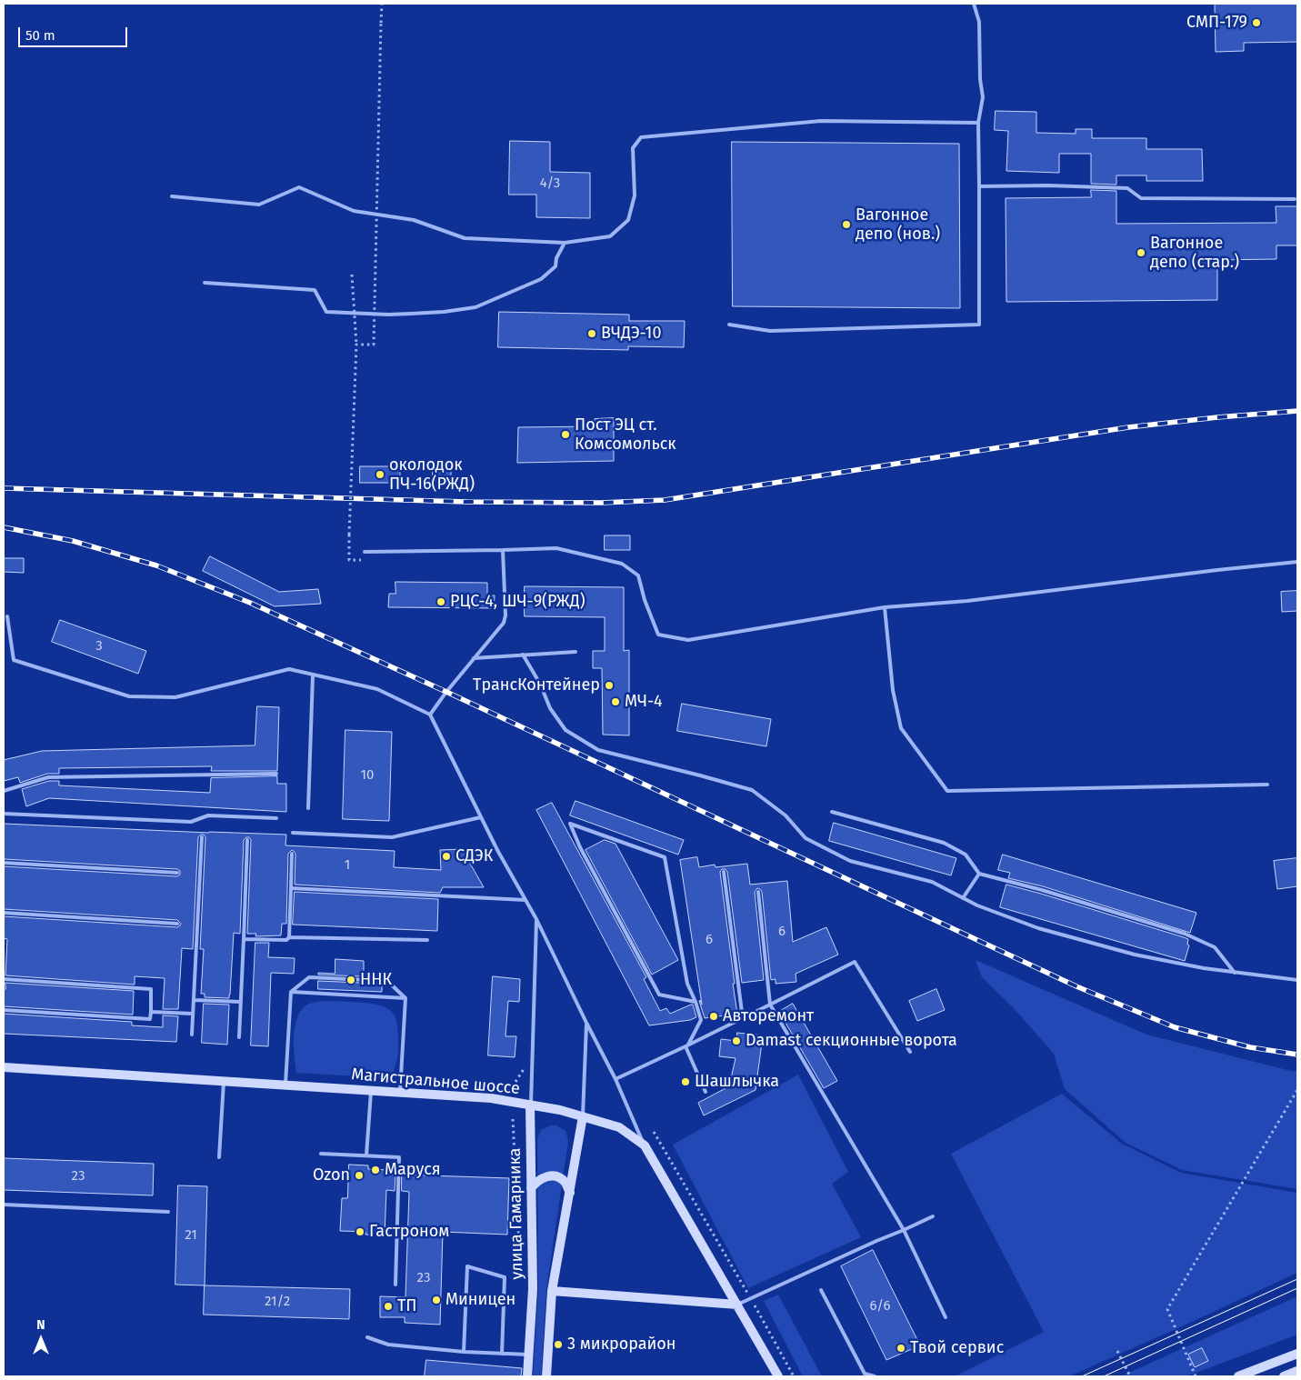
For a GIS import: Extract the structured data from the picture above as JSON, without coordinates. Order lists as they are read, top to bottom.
{
  "streets": {
    "main road": ["Магистральное шоссе", "улица Гамарника"]
  },
  "crossings": [
    ["Магистральное шоссе", "улица Гамарника"]
  ],
  "places": [
    "СМП-179",
    "Вагонное депо (нов.)",
    "Вагонное депо (стар.)",
    "ВЧДЭ-10",
    "Пост ЭЦ ст. Комсомольск",
    "околодок ПЧ-16(РЖД)",
    "РЦС-4, ШЧ-9(РЖД)",
    "ТрансКонтейнер",
    "МЧ-4",
    "СДЭК",
    "ННК",
    "Авторемонт",
    "Damast секционные ворота",
    "Шашлычка",
    "Маруся",
    "Ozon",
    "Гастроном",
    "Миницен",
    "ТП",
    "3 микрорайон",
    "Твой сервис"
  ],
  "house_numbers": [
    "4/3",
    "3",
    "10",
    "1",
    "6",
    "6",
    "23",
    "21",
    "23",
    "21/2",
    "6/6"
  ],
  "scale_bar": "50 m",
  "north": "top"
}
